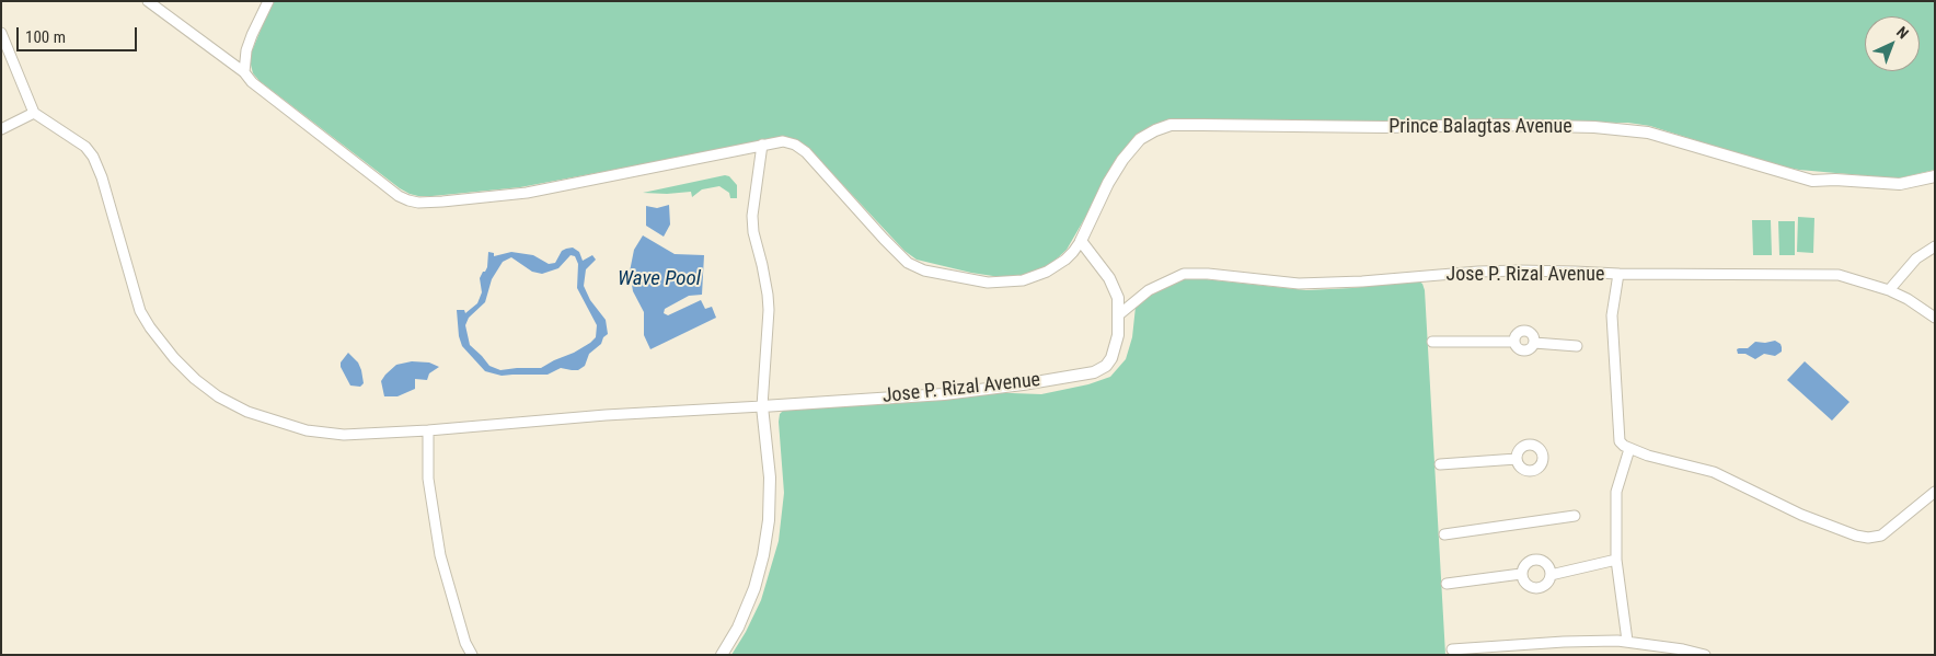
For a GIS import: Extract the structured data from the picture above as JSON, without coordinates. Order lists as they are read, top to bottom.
{
  "streets": {
    "main road": ["Prince Balagtas Avenue", "Jose P. Rizal Avenue"]
  },
  "crossings": [
    ["Prince Balagtas Avenue", "Jose P. Rizal Avenue"]
  ],
  "water": ["Wave Pool"],
  "scale_bar": "100 m",
  "north": "top right"
}
